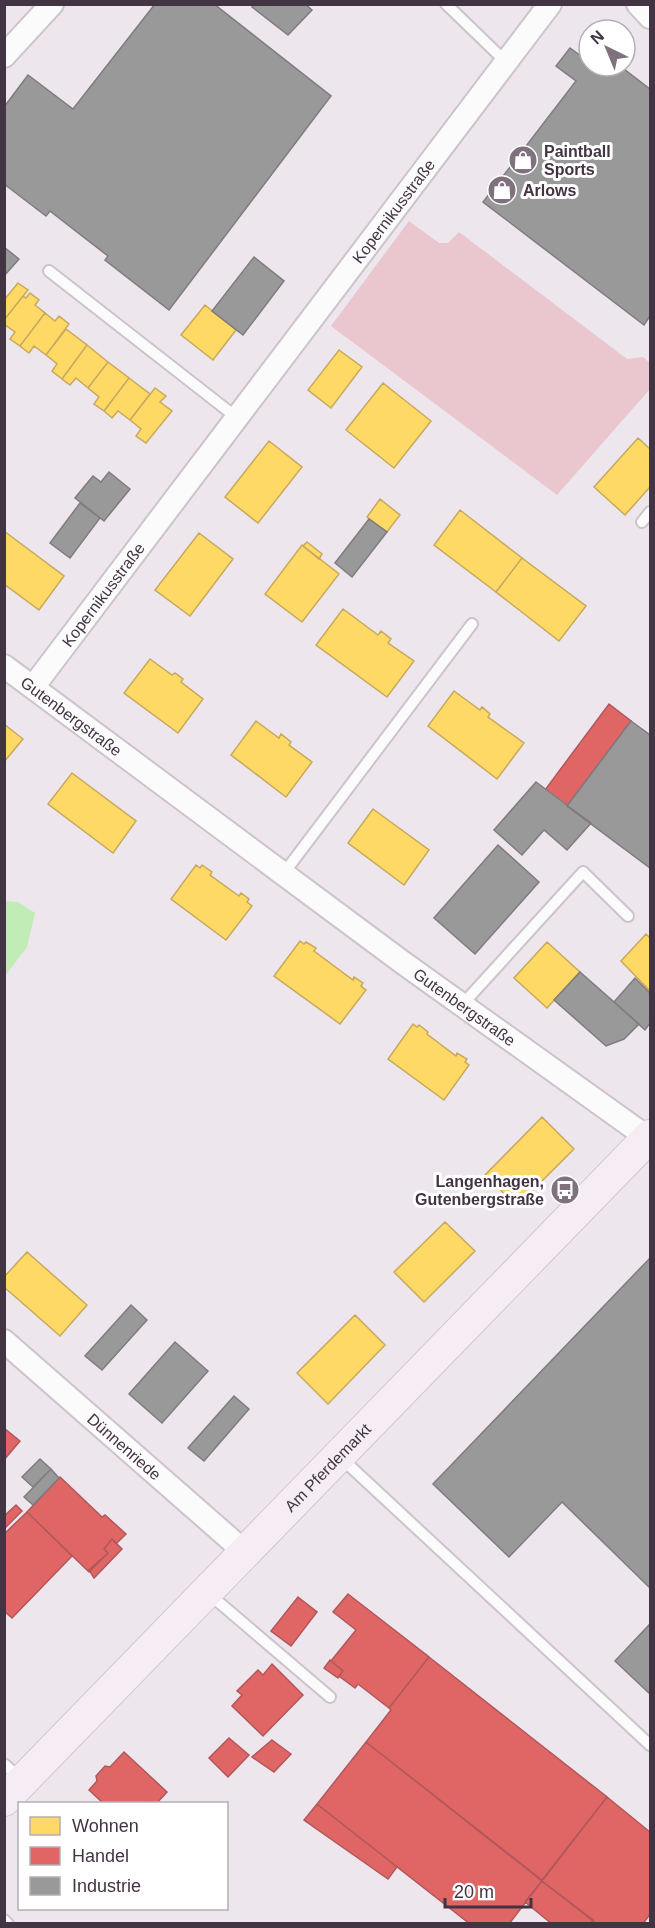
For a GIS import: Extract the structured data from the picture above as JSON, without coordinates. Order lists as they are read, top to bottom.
{
  "streets": {
    "street": [
      "Kopernikusstraße",
      "Gutenbergstraße",
      "Dünnenriede",
      "Am Pferdemarkt"
    ]
  },
  "crossings": [
    ["Kopernikusstraße", "Gutenbergstraße"],
    ["Gutenbergstraße", "Am Pferdemarkt"],
    ["Dünnenriede", "Am Pferdemarkt"]
  ],
  "places": {
    "shop": ["Paintball Sports", "Arlows"],
    "bus stop": ["Langenhagen, Gutenbergstraße"]
  },
  "legend": ["Wohnen", "Handel", "Industrie"],
  "scale_bar": "20 m",
  "north": "top left"
}
